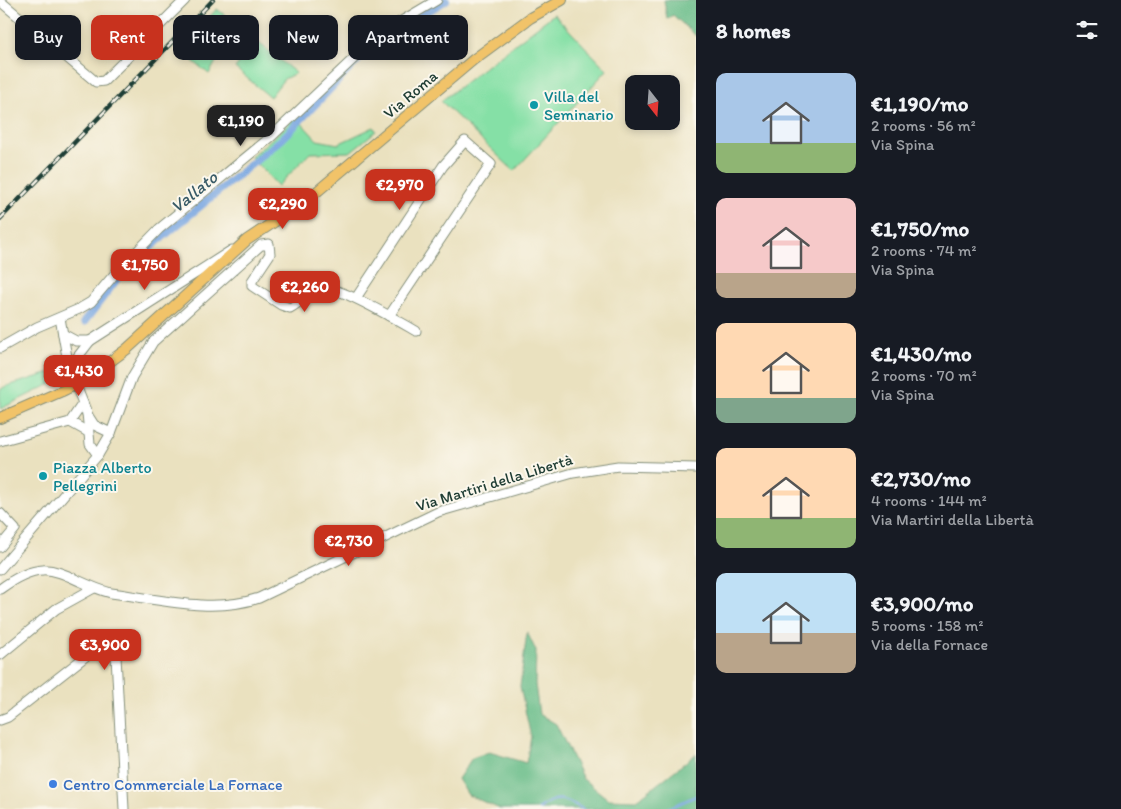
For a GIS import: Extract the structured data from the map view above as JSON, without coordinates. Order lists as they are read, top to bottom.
{
  "streets": {
    "main road": ["Via Roma"],
    "street": ["Via Martiri della Libertà"]
  },
  "water": ["Vallato"],
  "places": ["Villa del Seminario", "Piazza Alberto Pellegrini", "Centro Commerciale La Fornace"],
  "north": "bottom",
  "page": {
    "heading": "8 homes",
    "chip": [
      "Buy",
      "Rent",
      "Filters",
      "New",
      "Apartment"
    ],
    "list": [
      {
        "name": "€1,190/mo",
        "note": "2 rooms · 56 m² · Via Spina"
      },
      {
        "name": "€1,750/mo",
        "note": "2 rooms · 74 m² · Via Spina"
      },
      {
        "name": "€1,430/mo",
        "note": "2 rooms · 70 m² · Via Spina"
      },
      {
        "name": "€2,730/mo",
        "note": "4 rooms · 144 m² · Via Martiri della Libertà"
      },
      {
        "name": "€3,900/mo",
        "note": "5 rooms · 158 m² · Via della Fornace"
      }
    ],
    "price": [
      "€1,190",
      "€2,970",
      "€2,290",
      "€1,750",
      "€2,260",
      "€1,430",
      "€2,730",
      "€3,900"
    ]
  }
}
